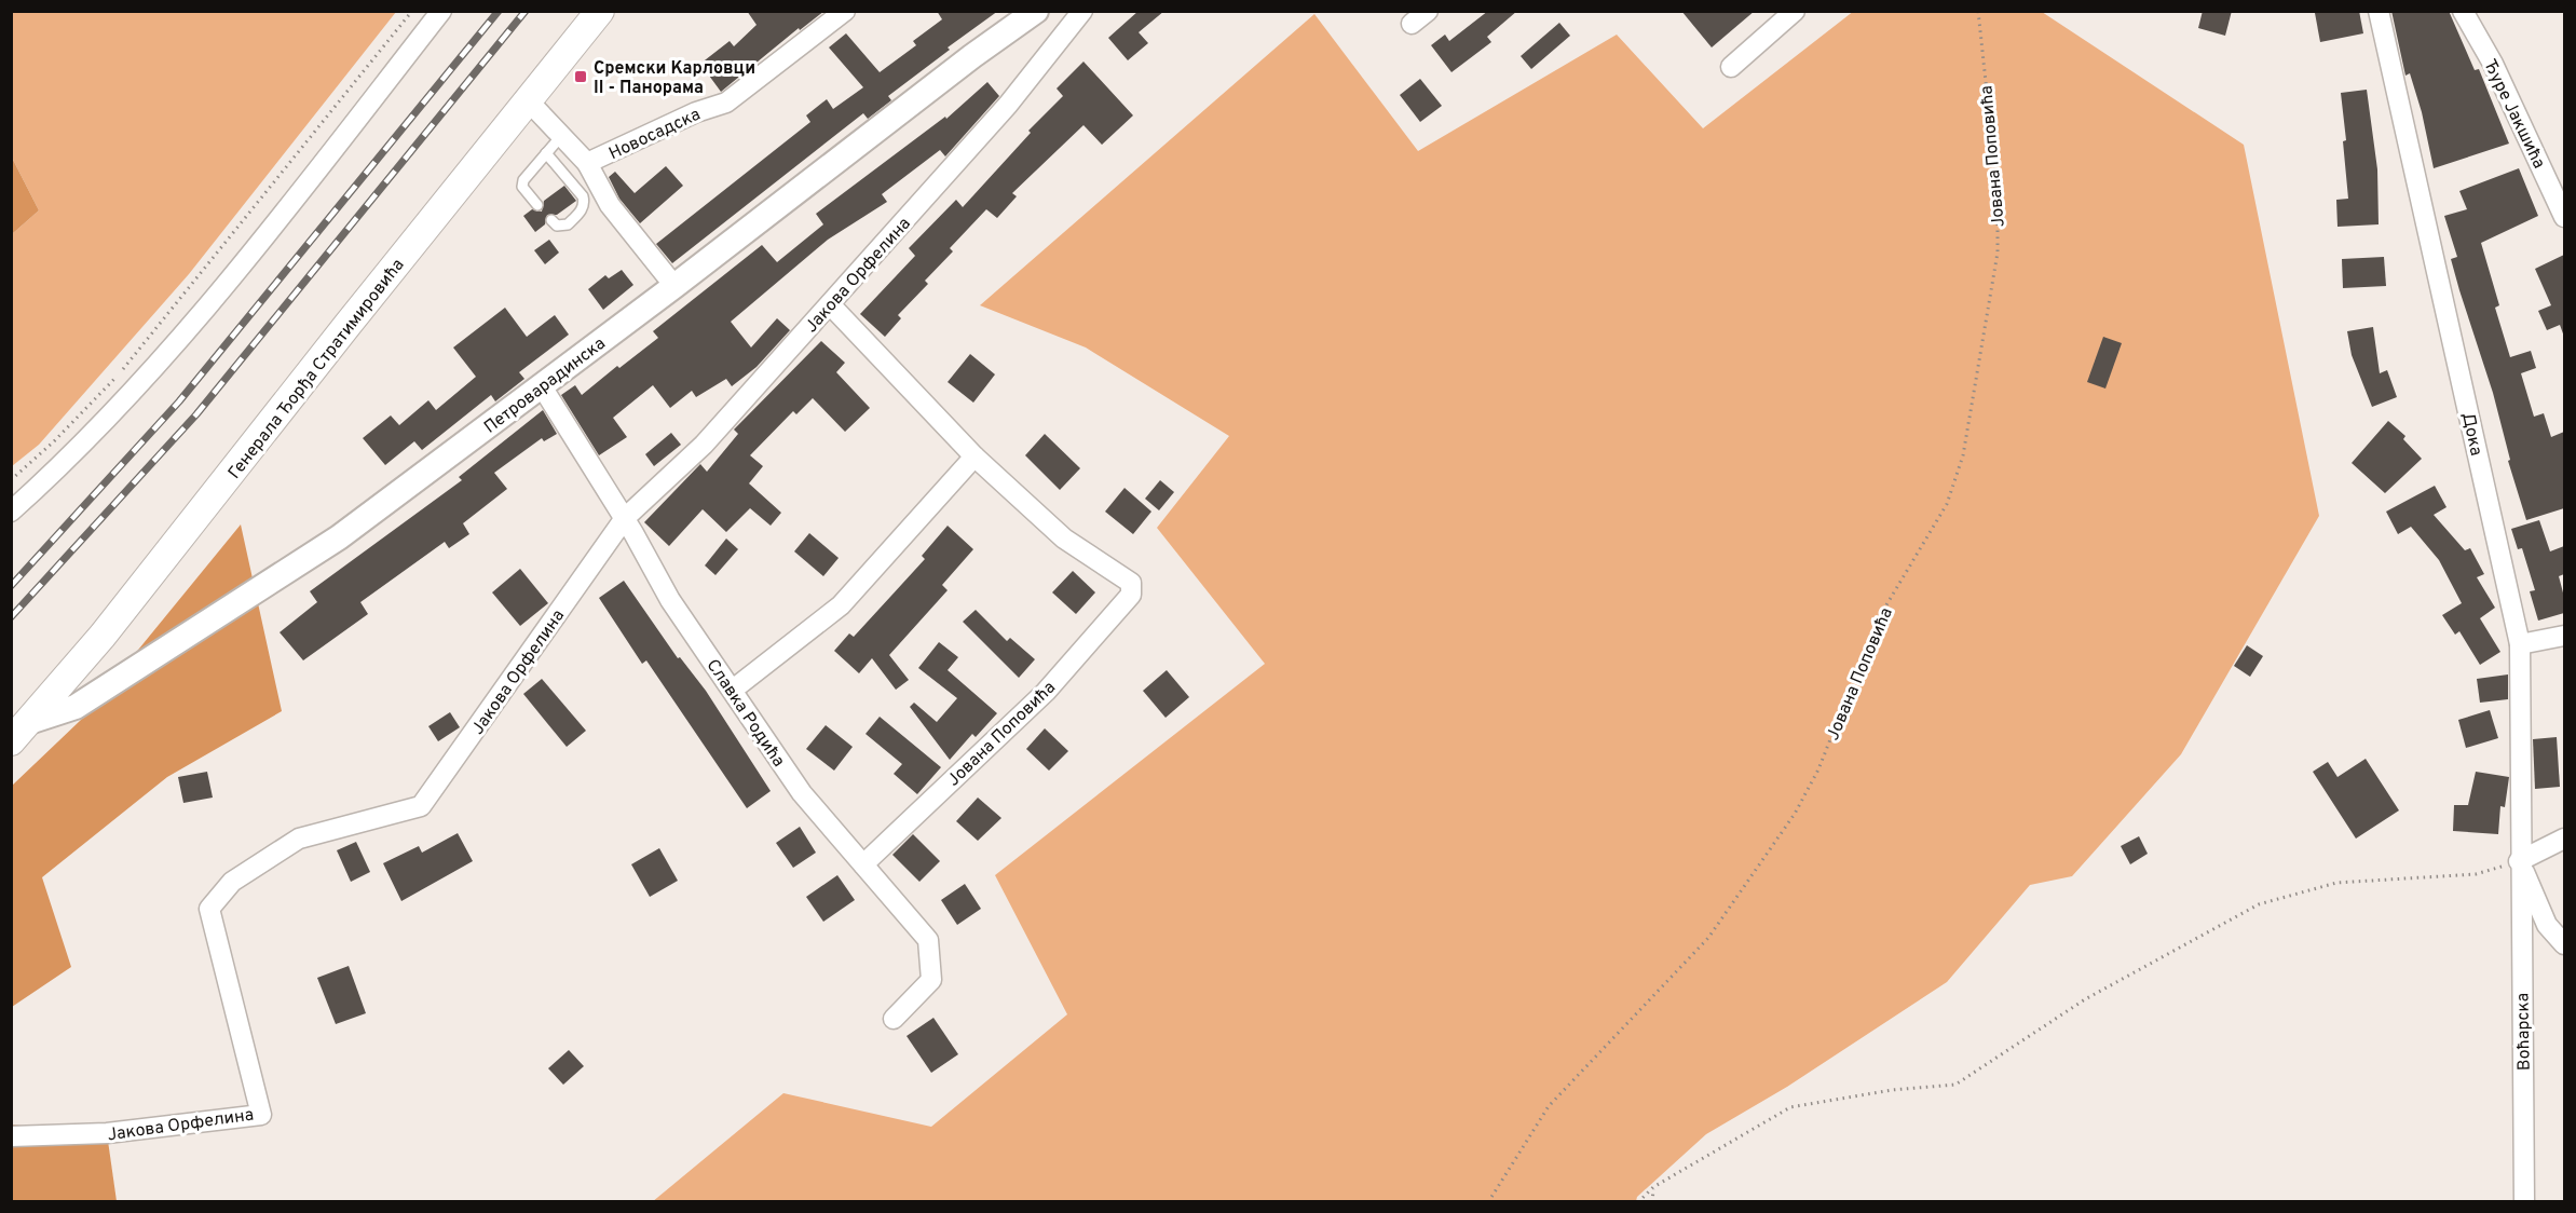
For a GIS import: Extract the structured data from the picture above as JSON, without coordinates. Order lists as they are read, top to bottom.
{
  "streets": {
    "main road": ["Генерала Ђорђа Стратимировића"],
    "street": [
      "Ђуре Јакшића",
      "Новосадска",
      "Јована Поповића",
      "Јакова Орфелина",
      "Петроварадинска",
      "Дока",
      "Славка Родића",
      "Воћарска"
    ]
  },
  "crossings": [
    ["Новосадска", "Генерала Ђорђа Стратимировића"],
    ["Новосадска", "Петроварадинска"],
    ["Јована Поповића", "Славка Родића"],
    ["Јакова Орфелина", "Славка Родића"],
    ["Генерала Ђорђа Стратимировића", "Петроварадинска"],
    ["Петроварадинска", "Славка Родића"],
    ["Дока", "Воћарска"]
  ],
  "places": {
    "transit": ["Сремски Карловци II - Панорама"]
  }
}
